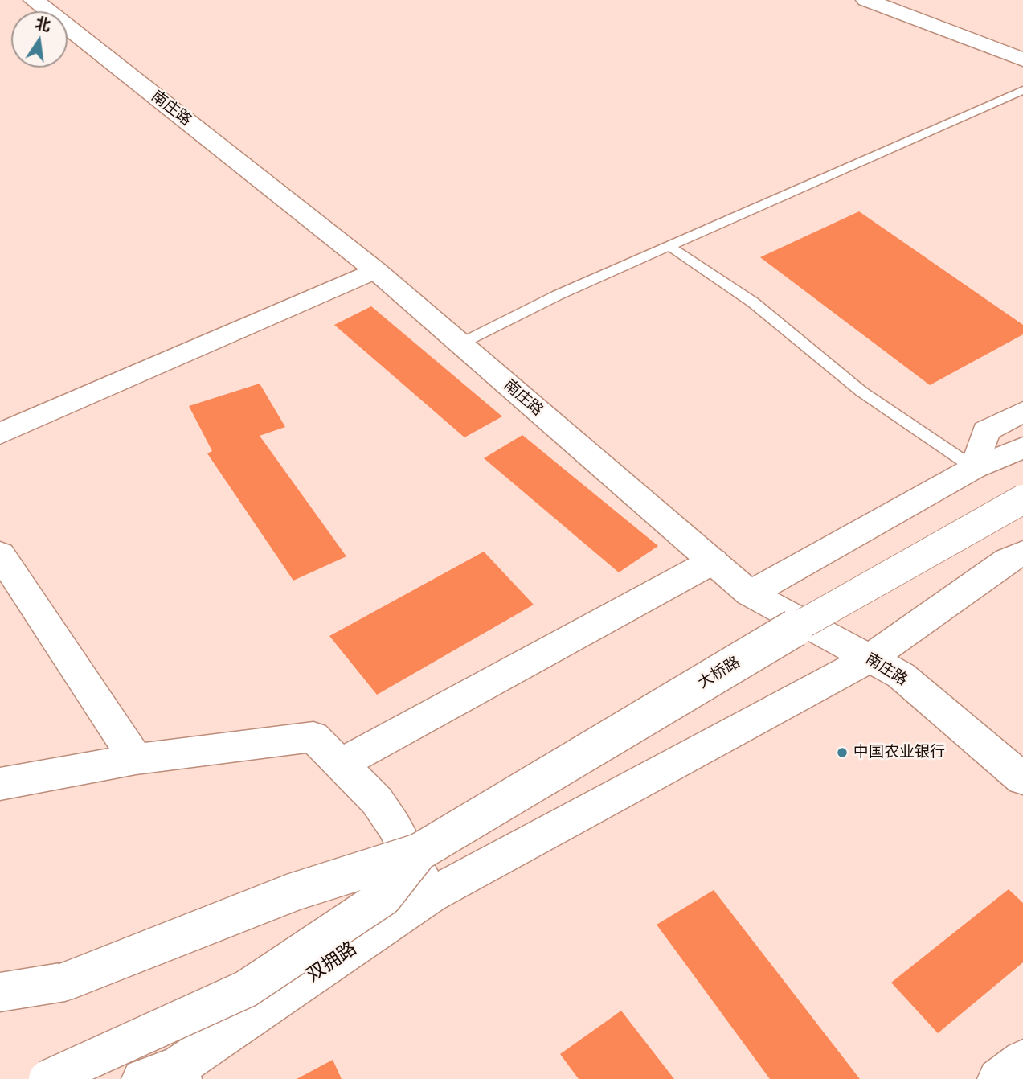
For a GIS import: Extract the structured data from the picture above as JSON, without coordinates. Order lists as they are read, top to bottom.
{
  "streets": {
    "street": ["南庄路", "大桥路", "双拥路"]
  },
  "crossings": [
    ["南庄路", "双拥路"]
  ],
  "places": ["中国农业银行"],
  "north": "top"
}
